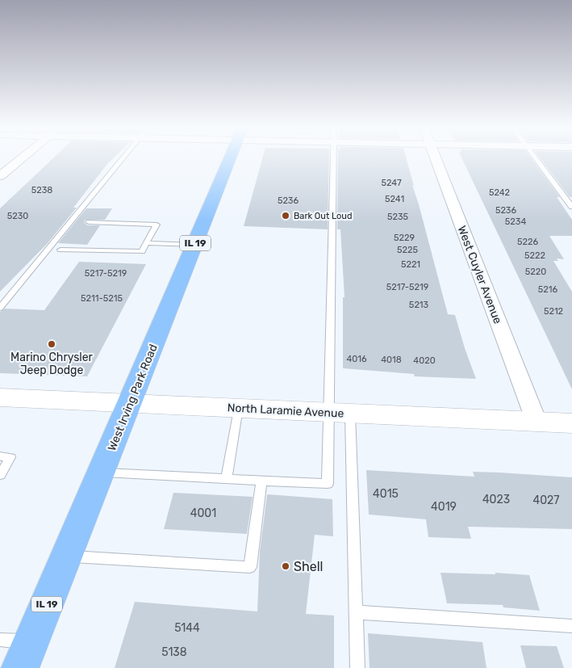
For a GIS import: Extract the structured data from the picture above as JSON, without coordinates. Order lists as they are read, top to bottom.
{
  "streets": {
    "main road": ["IL 19", "West Irving Park Road"],
    "street": ["West Cuyler Avenue", "North Laramie Avenue"]
  },
  "crossings": [
    ["West Cuyler Avenue", "North Laramie Avenue"],
    ["West Irving Park Road", "North Laramie Avenue"]
  ],
  "places": ["Bark Out Loud", "Marino Chrysler Jeep Dodge", "Shell"],
  "house_numbers": [
    "5247",
    "5238",
    "5242",
    "5241",
    "5236",
    "5236",
    "5230",
    "5235",
    "5234",
    "5229",
    "5226",
    "5225",
    "5222",
    "5221",
    "5220",
    "5217-5219",
    "5217-5219",
    "5216",
    "5211-5215",
    "5213",
    "5212",
    "4016",
    "4018",
    "4020",
    "4015",
    "4023",
    "4027",
    "4019",
    "4001",
    "5144",
    "5138"
  ]
}
